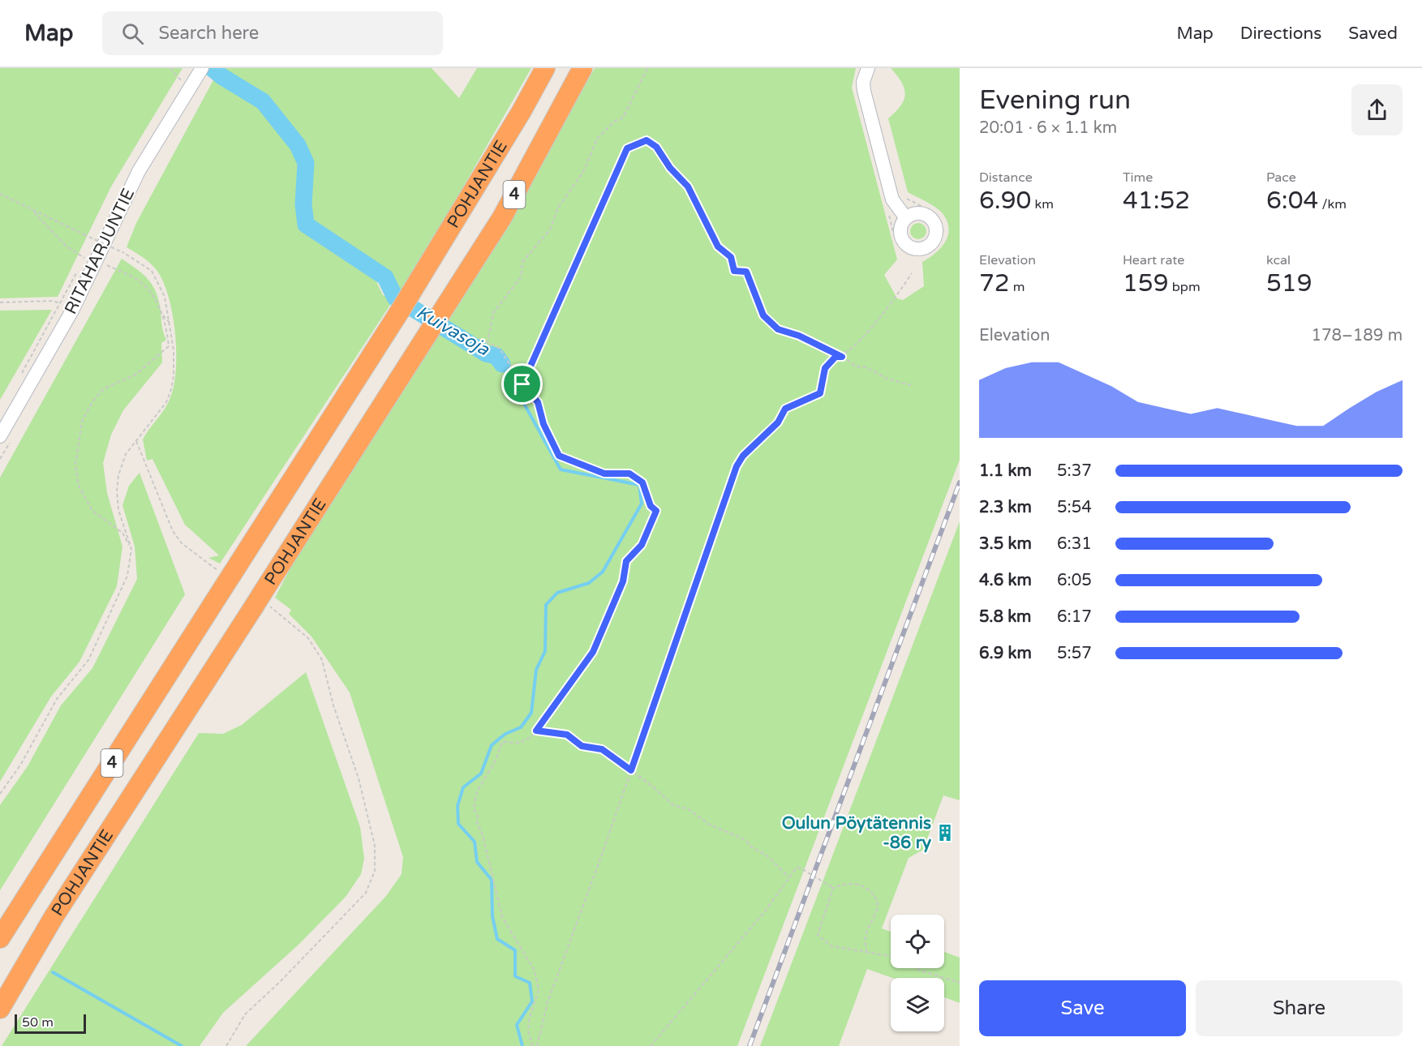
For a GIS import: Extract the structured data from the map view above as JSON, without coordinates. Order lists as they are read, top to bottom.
{
  "streets": {
    "highway": ["POHJANTIE", "4"],
    "street": ["RITAHARJUNTIE"]
  },
  "water": ["Kuivasoja"],
  "places": {
    "building": ["Oulun Pöytätennis -86 ry"]
  },
  "scale_bar": "50 m",
  "page": {
    "header": "Map",
    "search": "Search here",
    "nav": ["Map", "Directions", "Saved"],
    "heading": ["Evening run", "20:01 · 6 × 1.1 km"],
    "stats": [
      ["Distance", "6.90 km"],
      ["Time", "41:52"],
      ["Pace", "6:04 /km"],
      ["Elevation", "72 m"],
      ["Heart rate", "159 bpm"],
      ["kcal", "519"]
    ],
    "chart": ["Elevation", "178–189 m"],
    "list": [
      {
        "name": "1.1 km",
        "note": "5:37"
      },
      {
        "name": "2.3 km",
        "note": "5:54"
      },
      {
        "name": "3.5 km",
        "note": "6:31"
      },
      {
        "name": "4.6 km",
        "note": "6:05"
      },
      {
        "name": "5.8 km",
        "note": "6:17"
      },
      {
        "name": "6.9 km",
        "note": "5:57"
      }
    ],
    "buttons": ["Save", "Share"],
    "scale": "50 m"
  }
}
